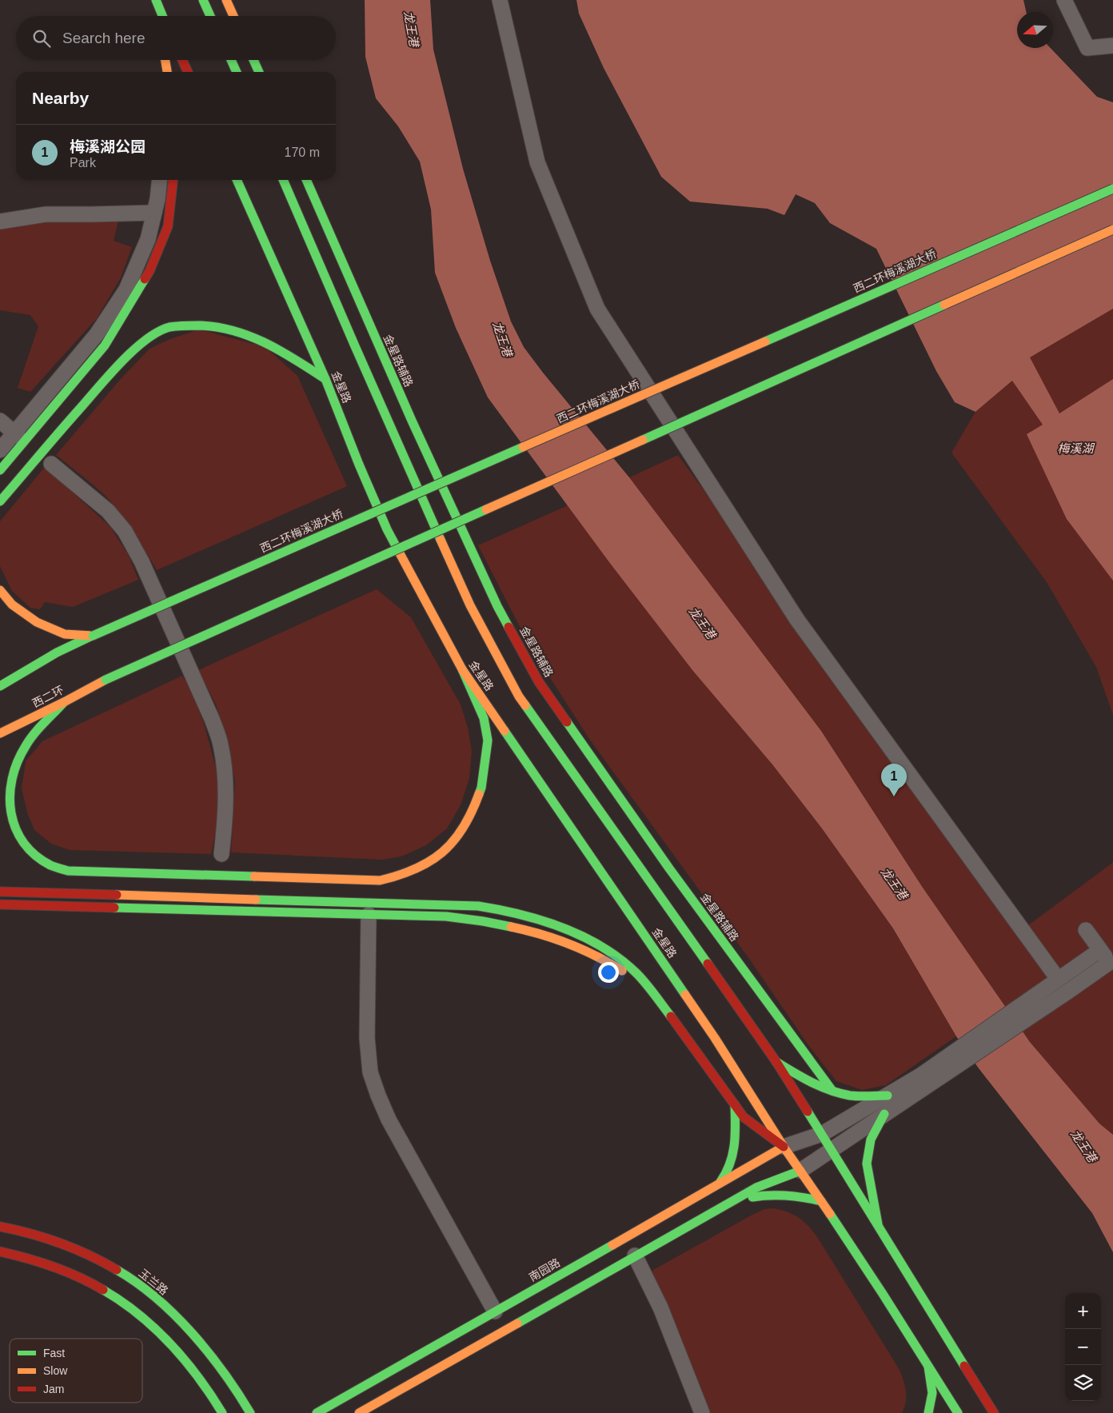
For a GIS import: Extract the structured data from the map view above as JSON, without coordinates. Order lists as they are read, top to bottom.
{
  "streets": {
    "main road": [
      "西二环梅溪湖大桥",
      "金星路辅路",
      "金星路",
      "西二环",
      "南园路",
      "玉兰路"
    ]
  },
  "crossings": [
    ["金星路", "南园路"]
  ],
  "water": ["龙王港", "梅溪湖"],
  "legend": ["Fast", "Slow", "Jam"],
  "north": "left",
  "page": {
    "search": "Search here",
    "heading": "Nearby",
    "list": [
      {
        "mark": "1",
        "name": "梅溪湖公园",
        "note": "Park",
        "value": "170 m"
      }
    ],
    "pins": "1",
    "map_buttons": ["+", "−"]
  }
}
